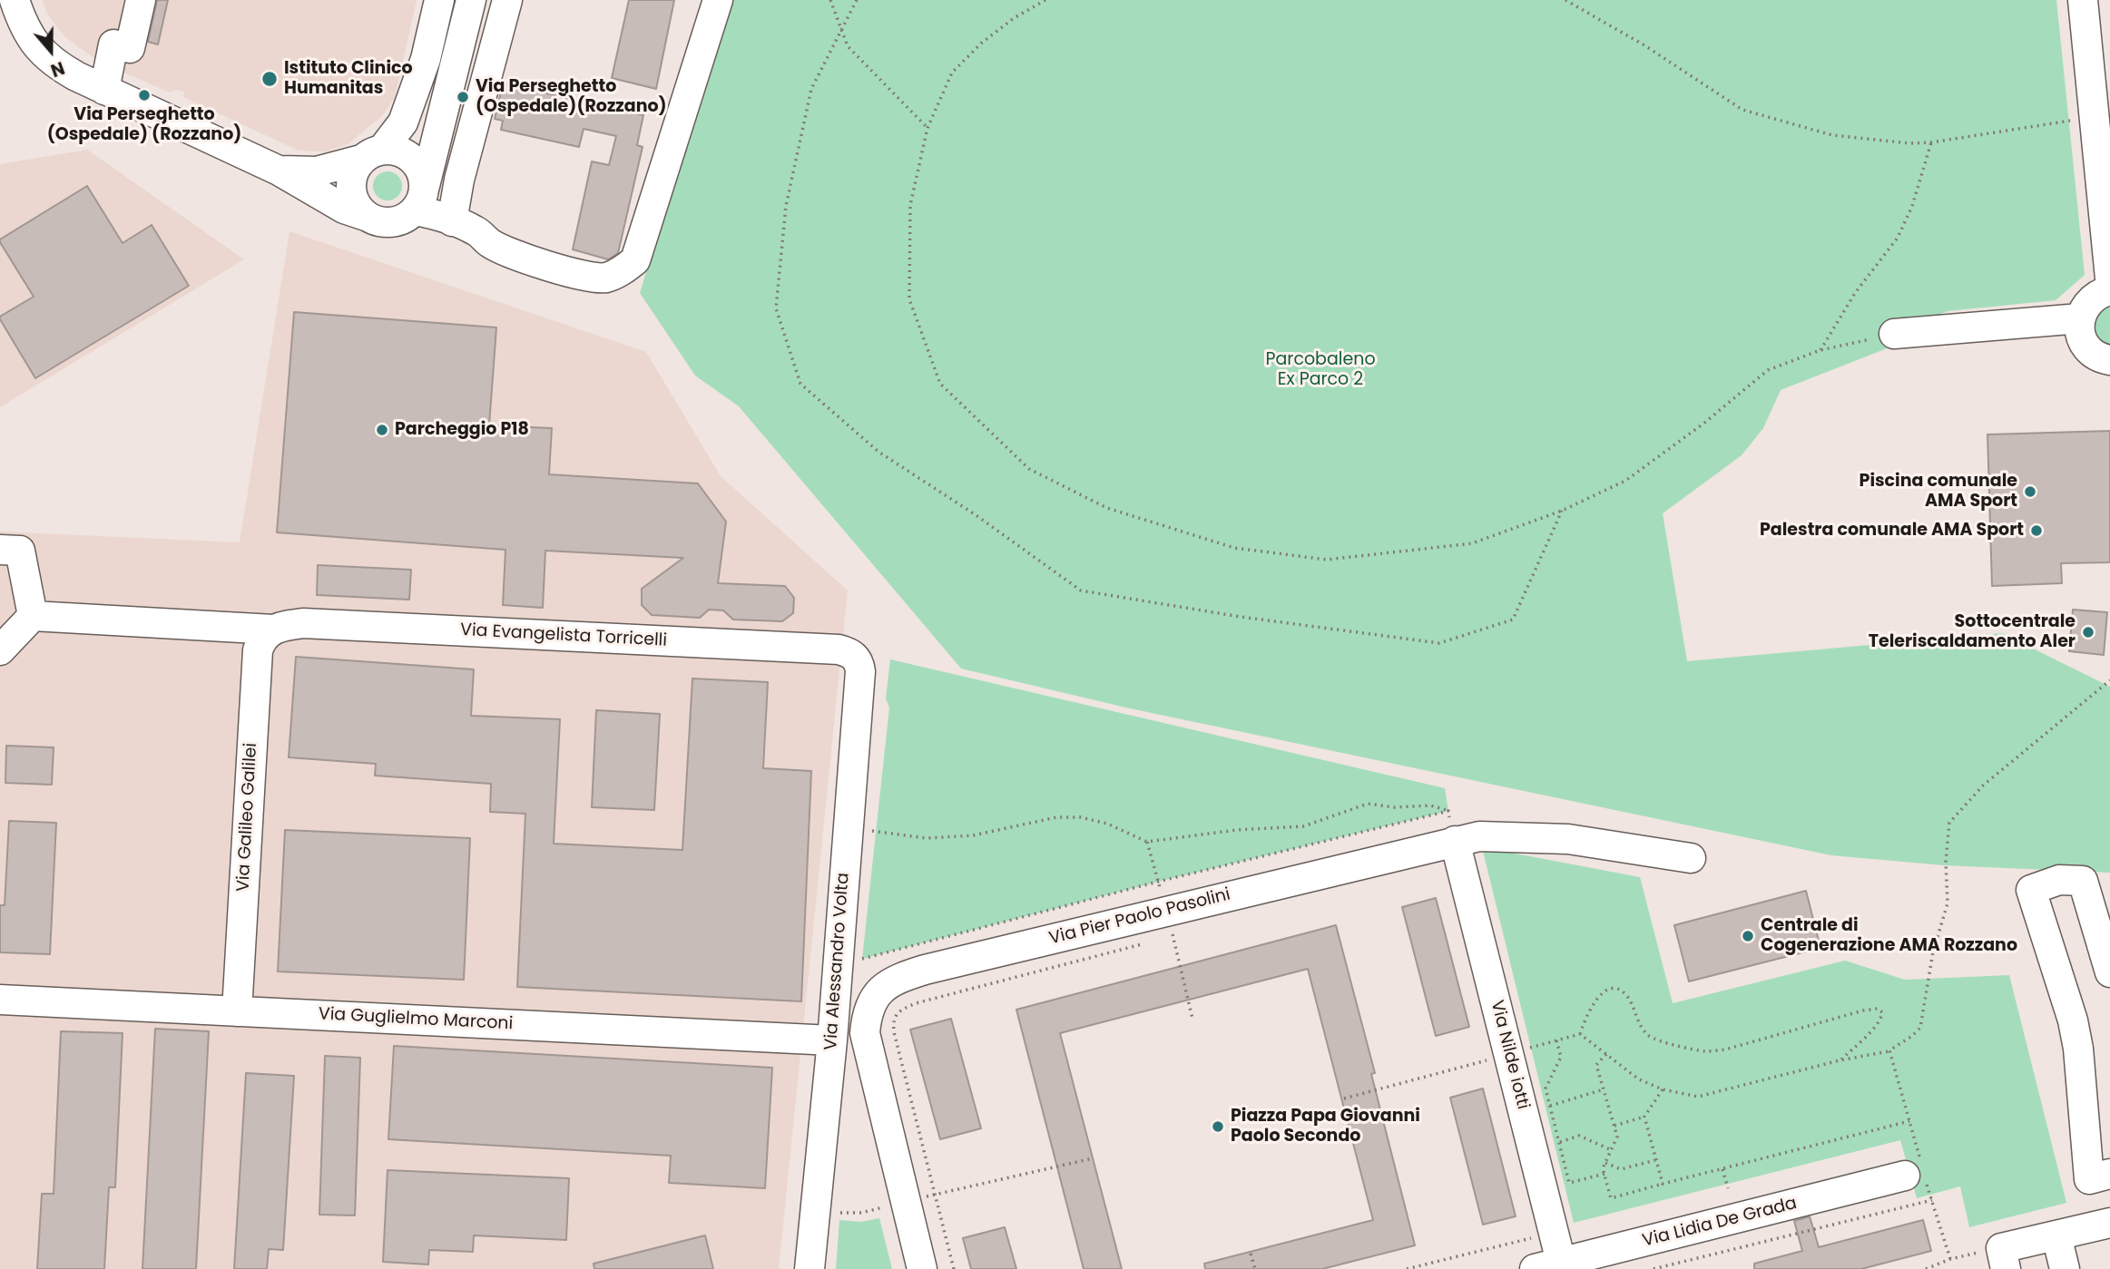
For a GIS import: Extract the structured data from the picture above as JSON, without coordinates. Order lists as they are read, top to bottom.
{
  "streets": {
    "street": [
      "Via Evangelista Torricelli",
      "Via Galileo Galilei",
      "Via Pier Paolo Pasolini",
      "Via Alessandro Volta",
      "Via Guglielmo Marconi",
      "Via Nilde iotti",
      "Via Lidia De Grada"
    ]
  },
  "crossings": [
    ["Via Evangelista Torricelli", "Via Galileo Galilei"],
    ["Via Evangelista Torricelli", "Via Alessandro Volta"],
    ["Via Galileo Galilei", "Via Guglielmo Marconi"],
    ["Via Pier Paolo Pasolini", "Via Nilde iotti"],
    ["Via Alessandro Volta", "Via Guglielmo Marconi"],
    ["Via Nilde iotti", "Via Lidia De Grada"]
  ],
  "parks": ["Parcobaleno Ex Parco 2"],
  "places": [
    "Istituto Clinico Humanitas",
    "Via Perseghetto (Ospedale) (Rozzano)",
    "Via Perseghetto (Ospedale)(Rozzano)",
    "Parcheggio P18",
    "Piscina comunale AMA Sport",
    "Palestra comunale AMA Sport",
    "Sottocentrale Teleriscaldamento Aler",
    "Centrale di Cogenerazione AMA Rozzano",
    "Piazza Papa Giovanni Paolo Secondo"
  ],
  "north": "bottom"
}
